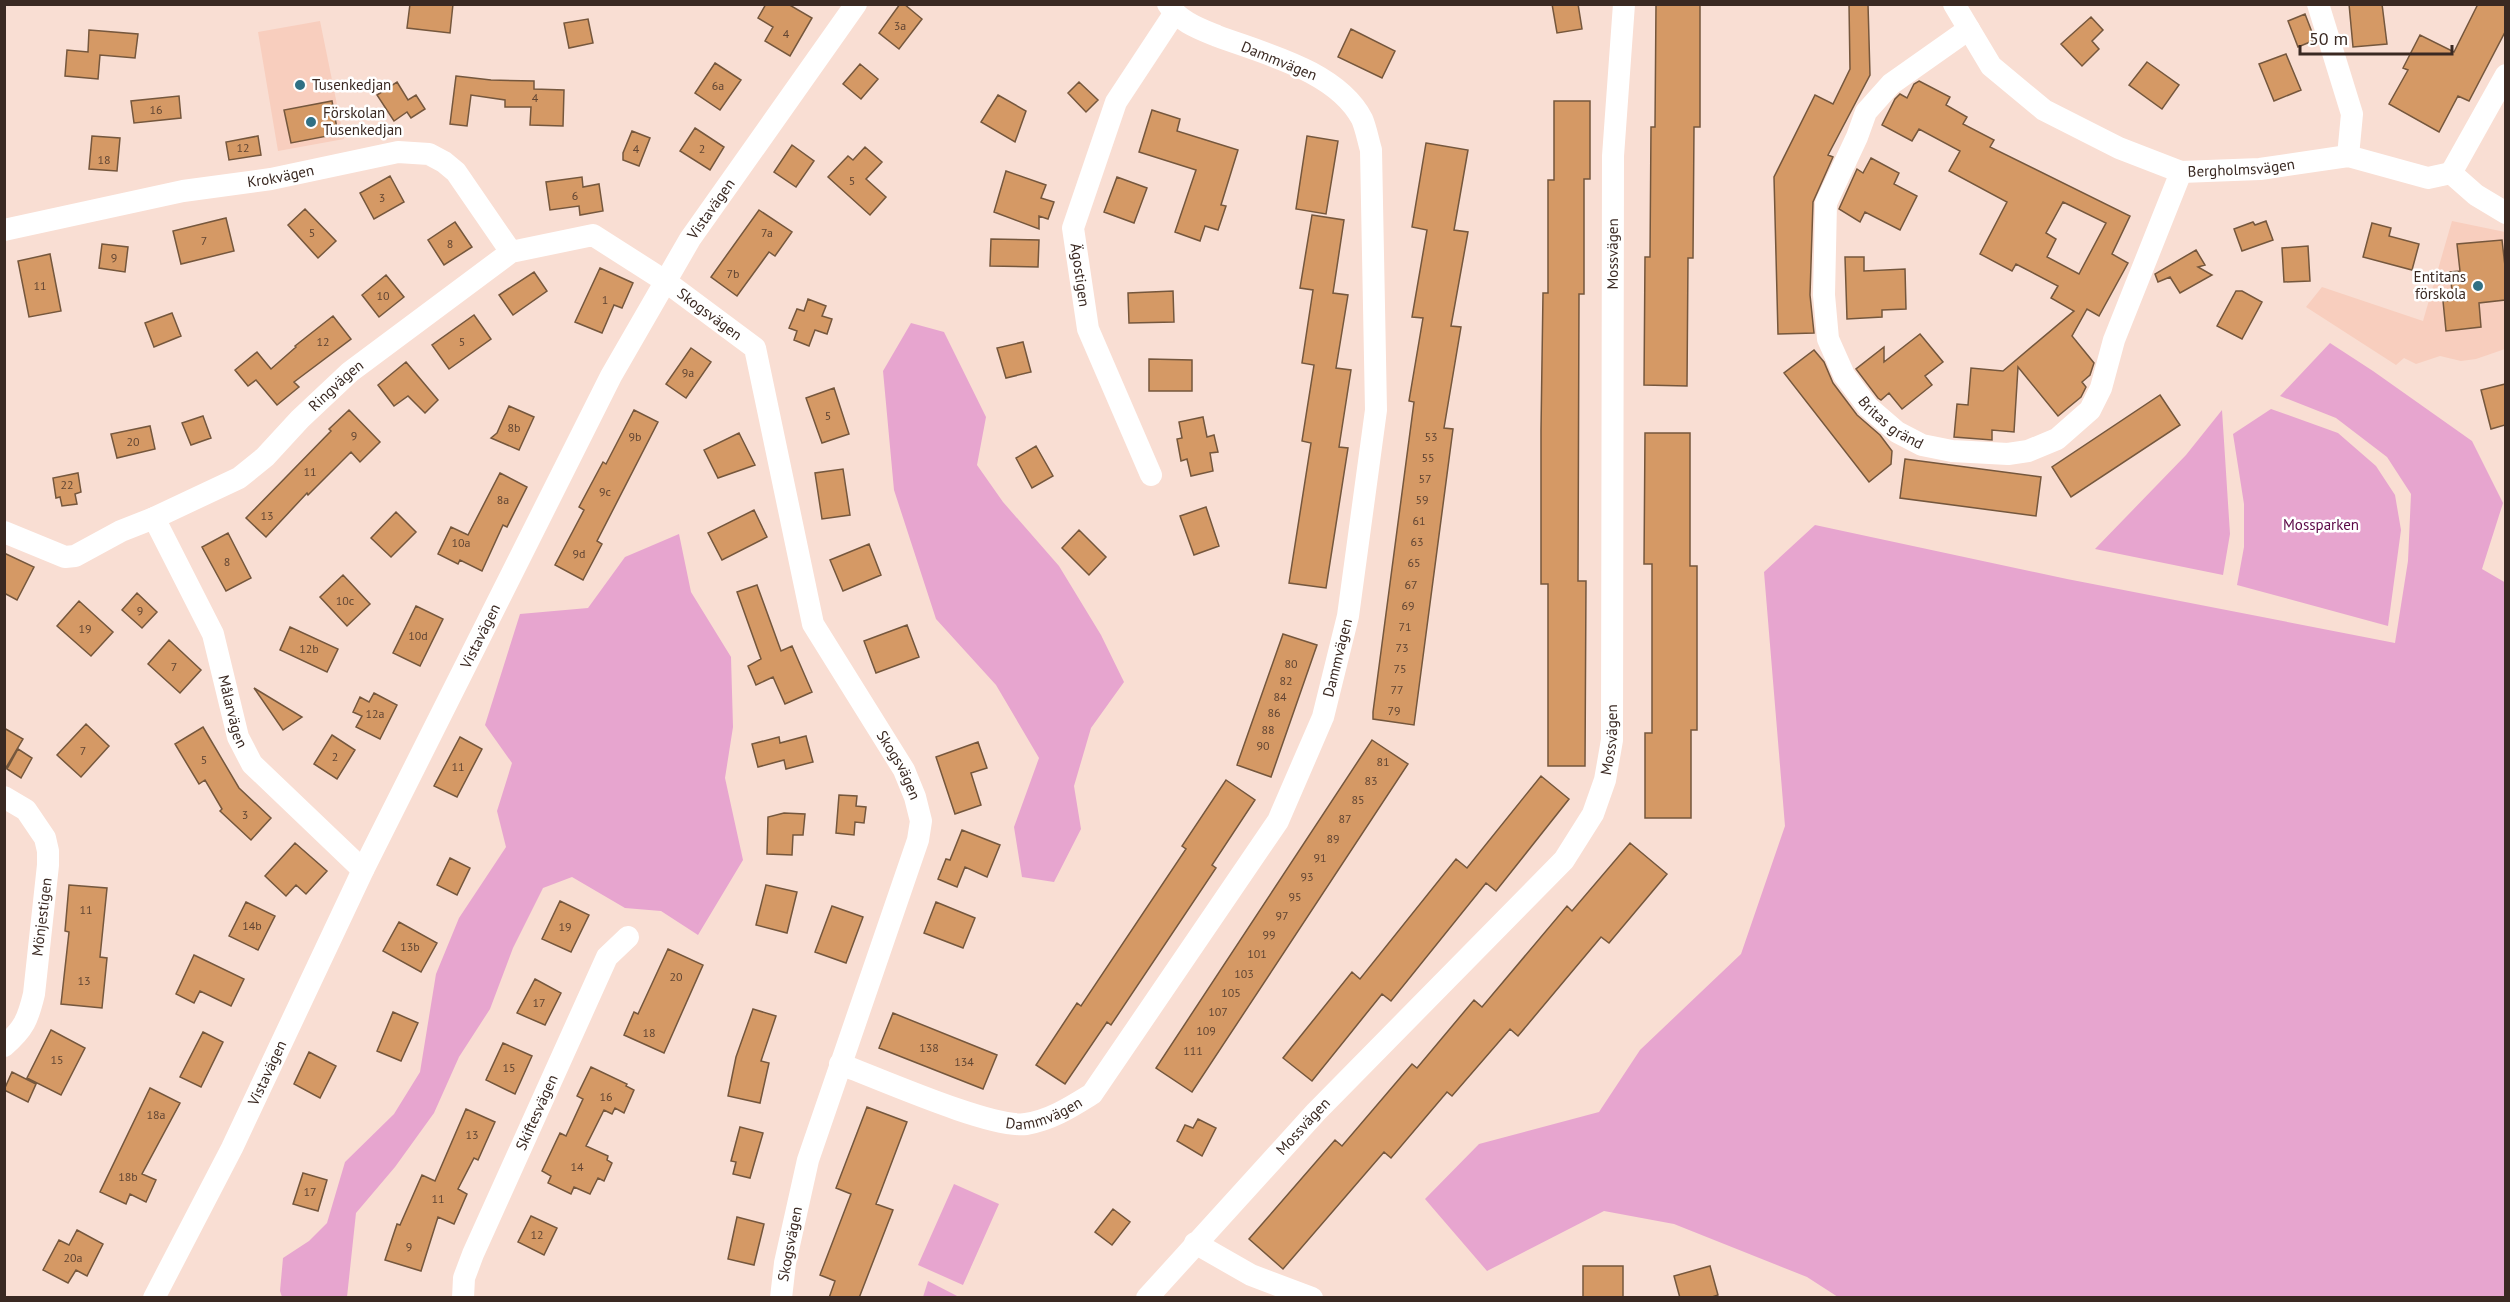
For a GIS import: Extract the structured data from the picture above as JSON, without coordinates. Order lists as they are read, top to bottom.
{
  "streets": {
    "street": [
      "Dammvägen",
      "Bergholmsvägen",
      "Krokvägen",
      "Vistavägen",
      "Mossvägen",
      "Ägostigen",
      "Skogsvägen",
      "Ringvägen",
      "Britas gränd",
      "Målarvägen",
      "Mönjestigen",
      "Skiftesvägen"
    ]
  },
  "crossings": [
    ["Dammvägen", "Ägostigen"],
    ["Dammvägen", "Skogsvägen"],
    ["Bergholmsvägen", "Britas gränd"],
    ["Krokvägen", "Ringvägen"],
    ["Vistavägen", "Skogsvägen"],
    ["Vistavägen", "Ringvägen"],
    ["Vistavägen", "Målarvägen"],
    ["Skogsvägen", "Ringvägen"],
    ["Ringvägen", "Målarvägen"]
  ],
  "parks": ["Mossparken"],
  "places": ["Tusenkedjan", "Förskolan Tusenkedjan", "Entitans förskola"],
  "house_numbers": [
    "3a",
    "4",
    "6a",
    "4",
    "16",
    "12",
    "4",
    "2",
    "18",
    "5",
    "6",
    "3",
    "5",
    "7a",
    "7",
    "8",
    "9",
    "7b",
    "11",
    "10",
    "1",
    "12",
    "5",
    "9a",
    "5",
    "8b",
    "9",
    "9b",
    "53",
    "20",
    "55",
    "11",
    "57",
    "22",
    "9c",
    "8a",
    "59",
    "13",
    "61",
    "63",
    "10a",
    "9d",
    "8",
    "65",
    "67",
    "10c",
    "69",
    "9",
    "71",
    "19",
    "10d",
    "73",
    "12b",
    "80",
    "7",
    "75",
    "82",
    "77",
    "84",
    "79",
    "86",
    "12a",
    "88",
    "90",
    "7",
    "2",
    "5",
    "81",
    "11",
    "83",
    "85",
    "3",
    "87",
    "89",
    "91",
    "93",
    "95",
    "11",
    "97",
    "14b",
    "19",
    "99",
    "13b",
    "101",
    "103",
    "20",
    "13",
    "105",
    "17",
    "107",
    "109",
    "18",
    "138",
    "111",
    "15",
    "134",
    "15",
    "16",
    "18a",
    "13",
    "14",
    "18b",
    "17",
    "11",
    "12",
    "9",
    "20a"
  ],
  "scale_bar": "50 m"
}
